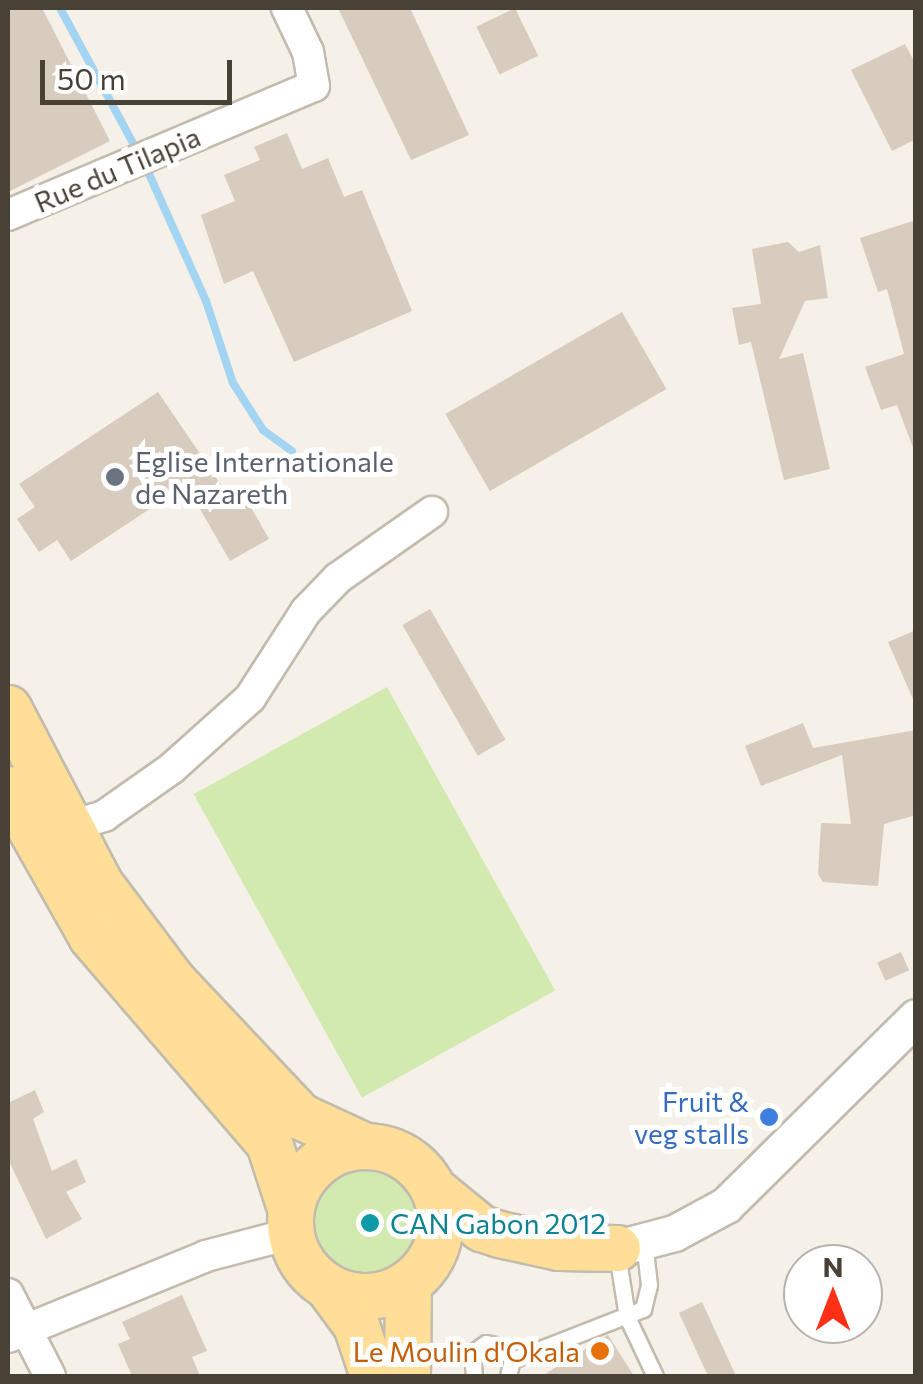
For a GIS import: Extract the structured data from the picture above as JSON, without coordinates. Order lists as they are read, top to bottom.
{
  "streets": {
    "street": ["Rue du Tilapia"]
  },
  "places": [
    "Eglise Internationale de Nazareth",
    "Fruit & veg stalls",
    "CAN Gabon 2012",
    "Le Moulin d'Okala"
  ],
  "scale_bar": "50 m",
  "north": "top"
}
